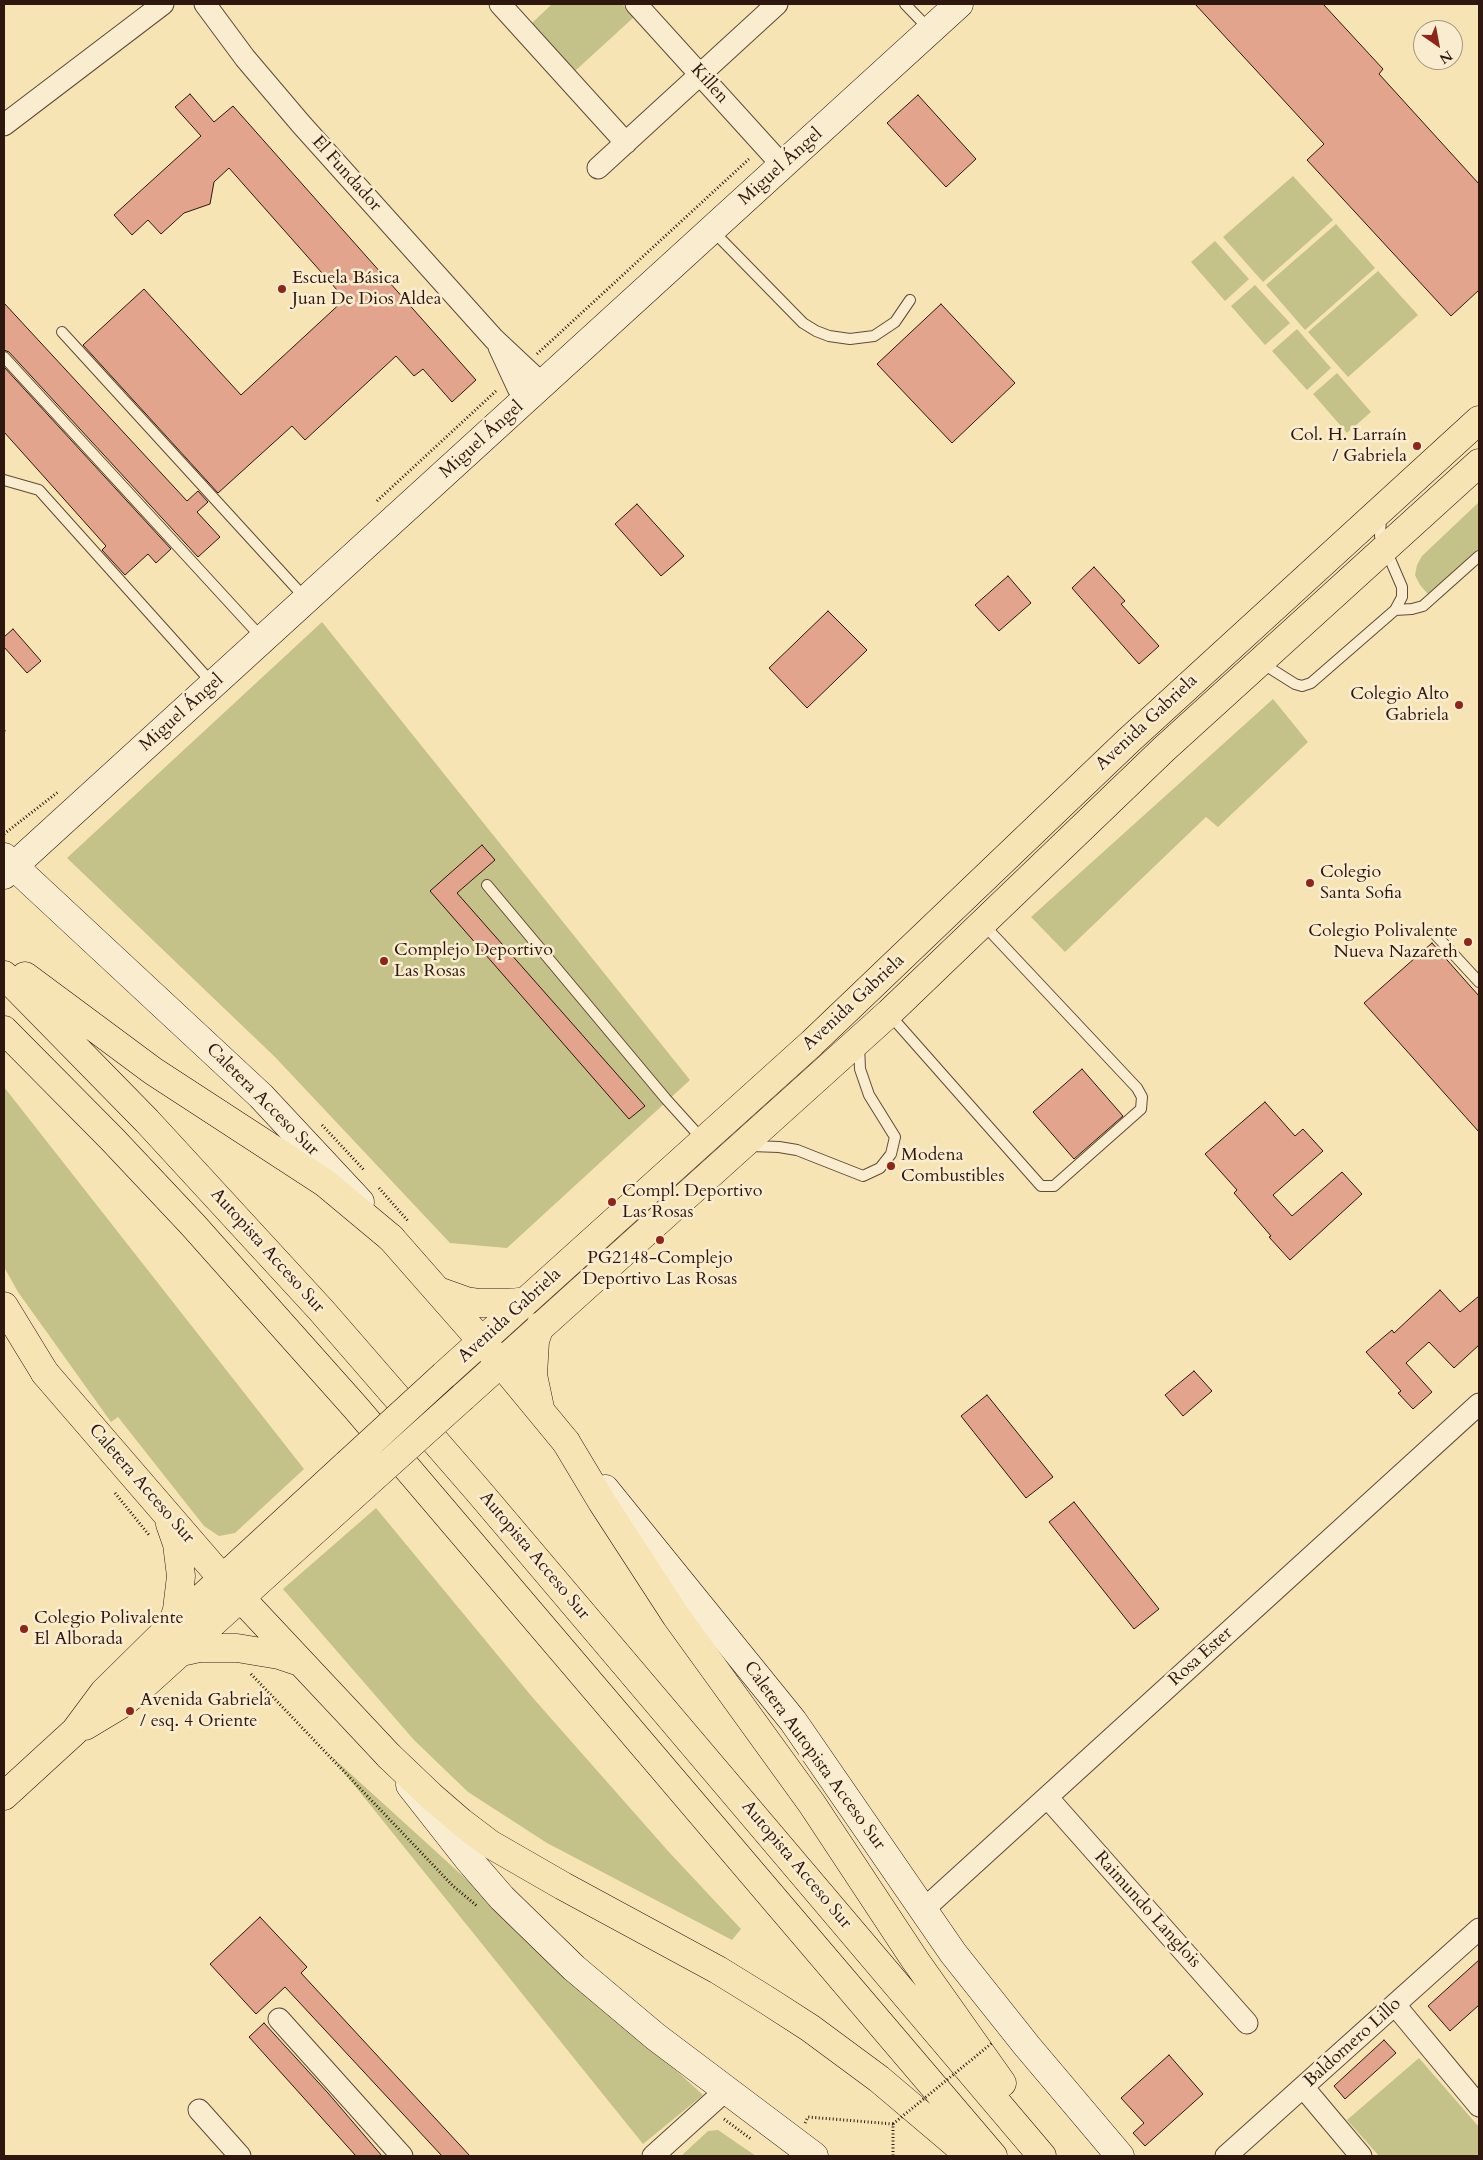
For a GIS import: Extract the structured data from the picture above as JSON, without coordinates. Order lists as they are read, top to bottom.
{
  "streets": {
    "main road": [
      "Miguel Ángel",
      "Avenida Gabriela",
      "Caletera Acceso Sur",
      "Autopista Acceso Sur",
      "Caletera Autopista Acceso Sur"
    ],
    "street": [
      "Killen",
      "El Fundador",
      "Rosa Ester",
      "Raimundo Langlois",
      "Baldomero Lillo"
    ]
  },
  "crossings": [
    ["Killen", "Miguel Ángel"],
    ["Miguel Ángel", "El Fundador"],
    ["Miguel Ángel", "Caletera Acceso Sur"],
    ["Avenida Gabriela", "Caletera Acceso Sur"],
    ["Avenida Gabriela", "Caletera Autopista Acceso Sur"],
    ["Caletera Acceso Sur", "Caletera Autopista Acceso Sur"],
    ["Rosa Ester", "Caletera Autopista Acceso Sur"],
    ["Rosa Ester", "Raimundo Langlois"]
  ],
  "places": [
    "Escuela Básica Juan De Dios Aldea",
    "Col. H. Larraín / Gabriela",
    "Colegio Alto Gabriela",
    "Colegio Santa Sofia",
    "Colegio Polivalente Nueva Nazareth",
    "Complejo Deportivo Las Rosas",
    "Modena Combustibles",
    "Compl. Deportivo Las Rosas",
    "PG2148-Complejo Deportivo Las Rosas",
    "Colegio Polivalente El Alborada",
    "Avenida Gabriela / esq. 4 Oriente"
  ],
  "north": "bottom right"
}
